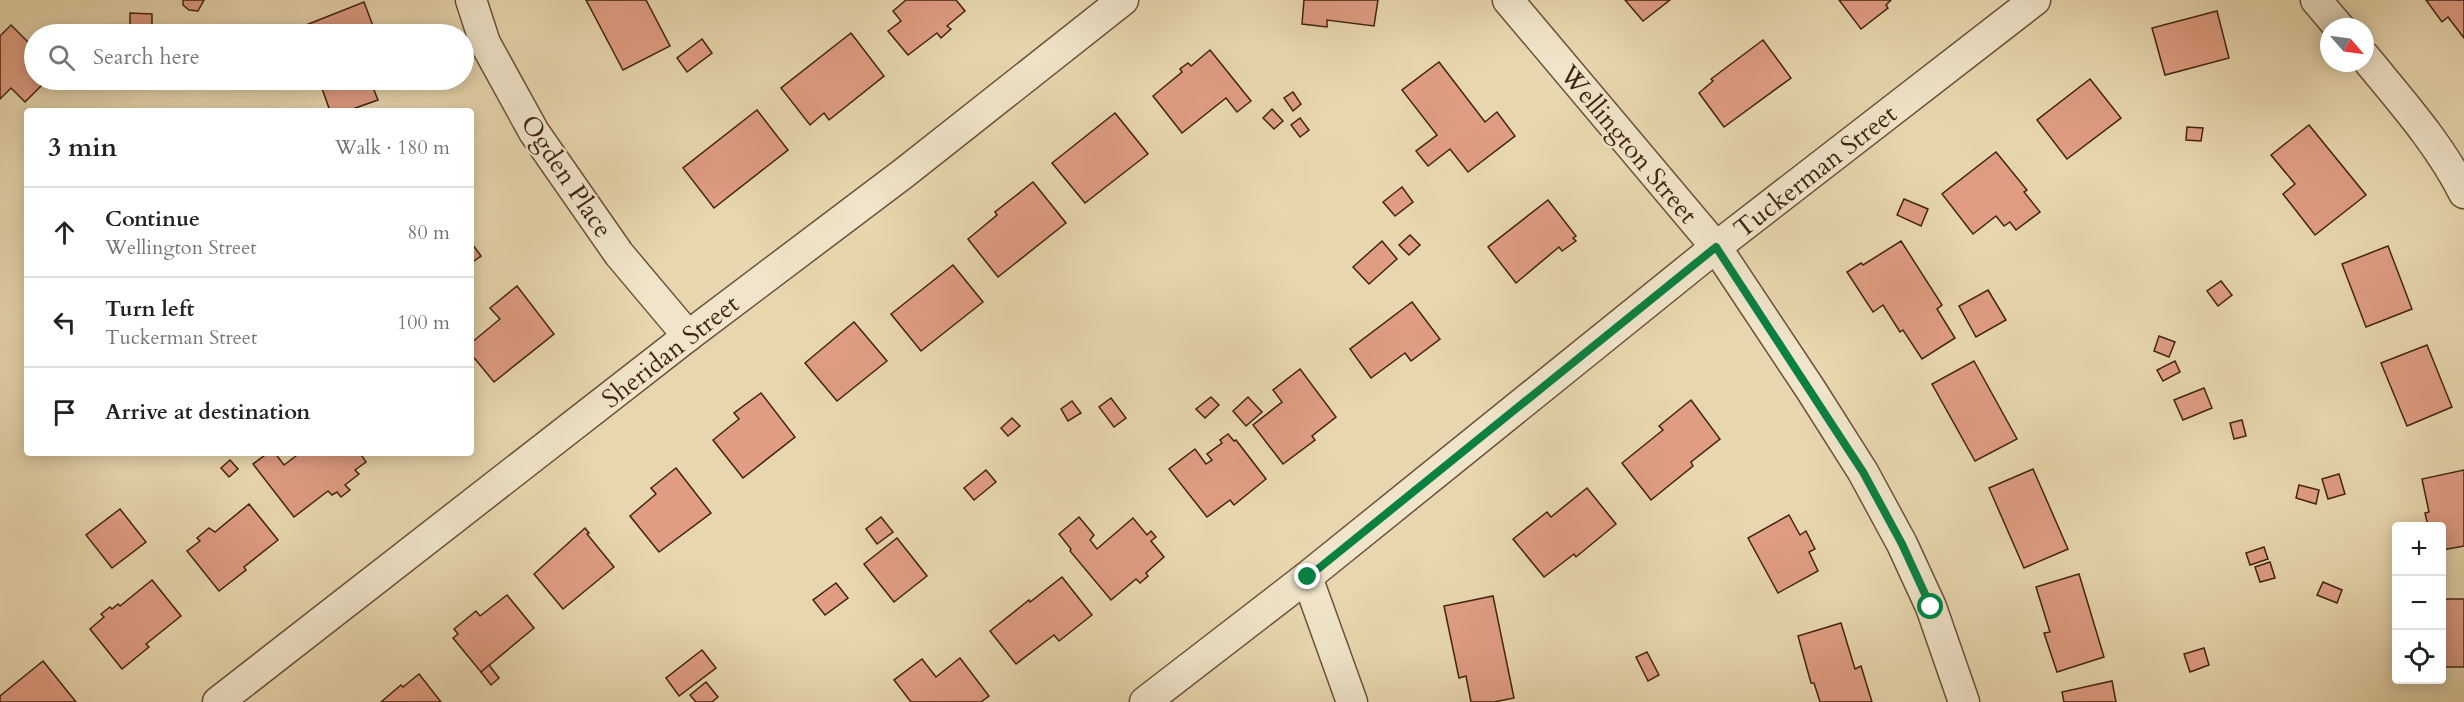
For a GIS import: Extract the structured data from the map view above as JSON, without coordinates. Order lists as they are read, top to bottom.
{
  "streets": {
    "street": [
      "Wellington Street",
      "Tuckerman Street",
      "Ogden Place",
      "Sheridan Street"
    ]
  },
  "crossings": [
    ["Wellington Street", "Tuckerman Street"],
    ["Ogden Place", "Sheridan Street"]
  ],
  "north": "bottom right",
  "page": {
    "search": "Search here",
    "heading": ["3 min", "Walk · 180 m"],
    "list": [
      ["Continue", "Wellington Street", "80 m"],
      ["Turn left", "Tuckerman Street", "100 m"],
      "Arrive at destination"
    ],
    "map_buttons": ["+", "−"]
  }
}
